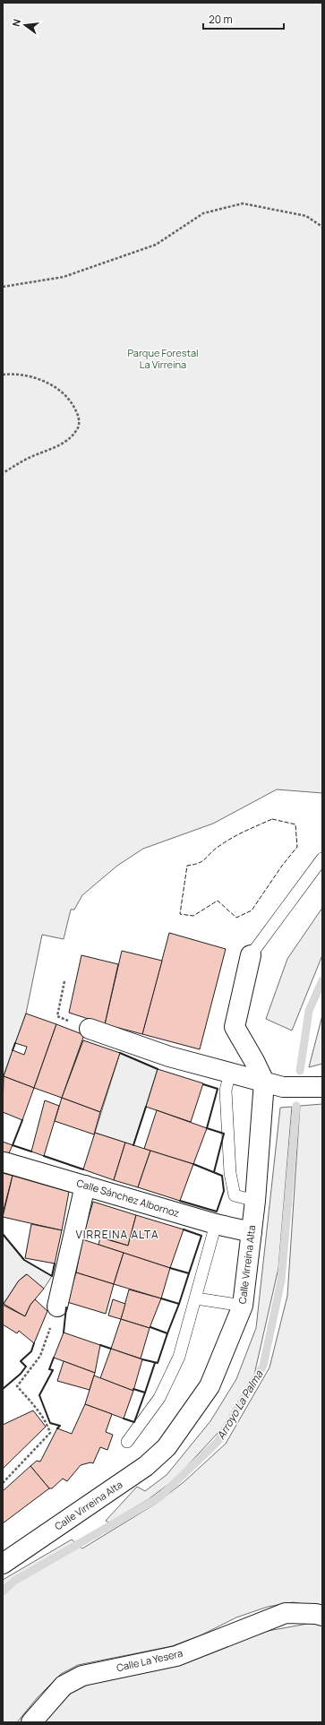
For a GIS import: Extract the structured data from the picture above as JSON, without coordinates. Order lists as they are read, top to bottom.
{
  "streets": {
    "street": ["Calle Sánchez Albornoz", "Calle Virreina Alta", "Calle La Yesera"]
  },
  "crossings": [
    ["Calle Sánchez Albornoz", "Calle Virreina Alta"]
  ],
  "districts": ["VIRREINA ALTA"],
  "water": ["Arroyo La Palma"],
  "parks": ["Parque Forestal La Virreina"],
  "scale_bar": "20 m",
  "north": "left"
}
